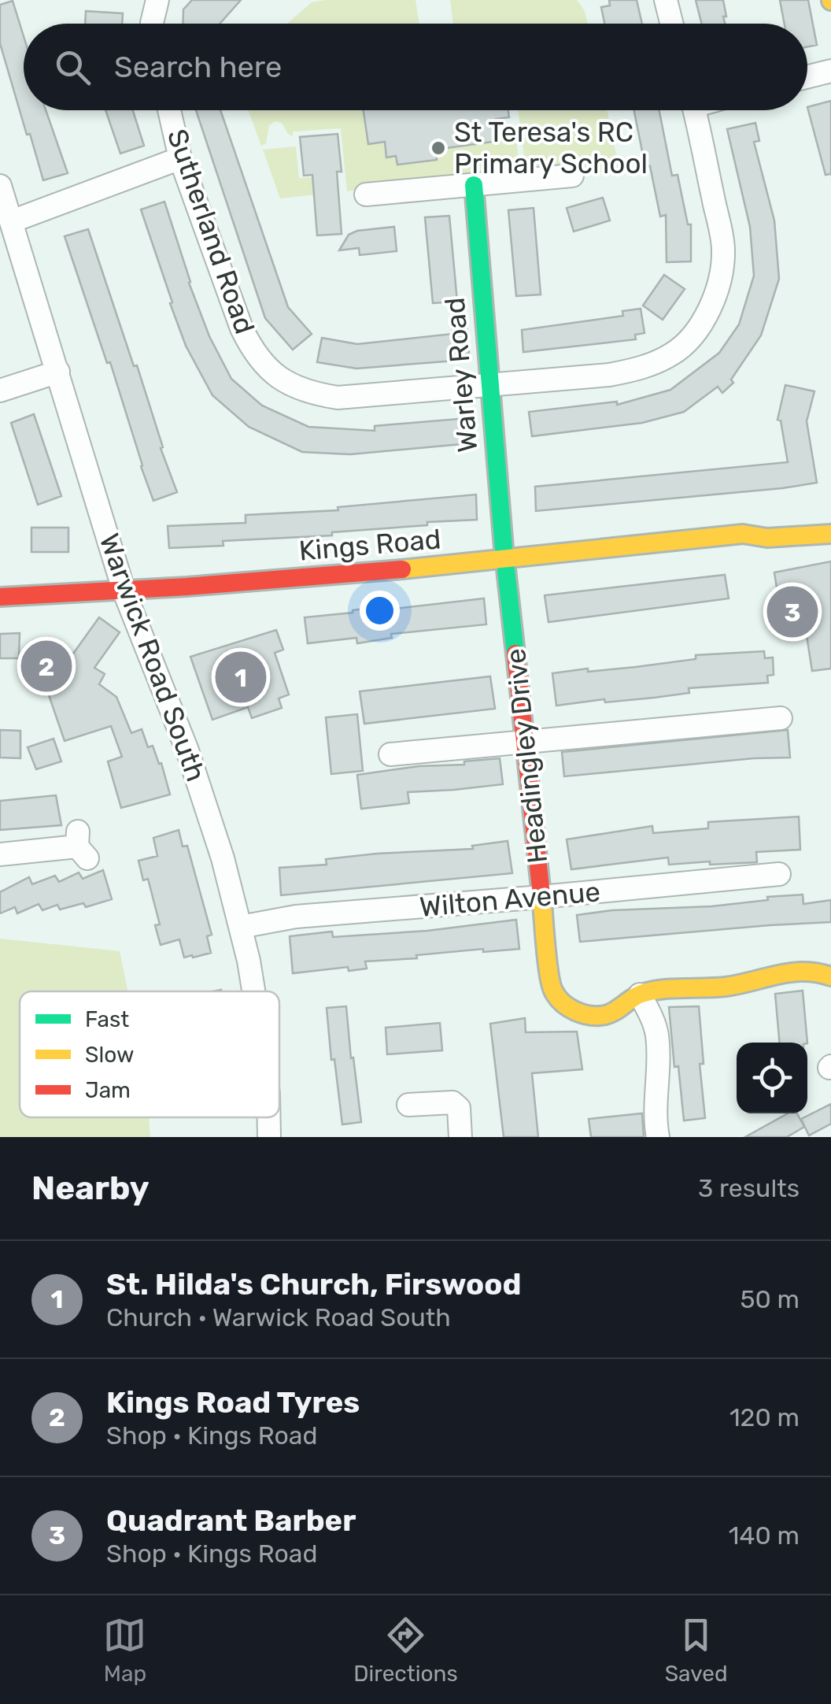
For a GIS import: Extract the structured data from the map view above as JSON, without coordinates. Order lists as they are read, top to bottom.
{
  "streets": {
    "street": [
      "Sutherland Road",
      "Warley Road",
      "Kings Road",
      "Warwick Road South",
      "Headingley Drive",
      "Wilton Avenue"
    ]
  },
  "crossings": [
    ["Sutherland Road", "Warley Road"],
    ["Warley Road", "Kings Road"],
    ["Warley Road", "Headingley Drive"],
    ["Kings Road", "Warwick Road South"],
    ["Kings Road", "Headingley Drive"],
    ["Warwick Road South", "Wilton Avenue"],
    ["Headingley Drive", "Wilton Avenue"]
  ],
  "places": ["St Teresa's RC Primary School"],
  "legend": ["Fast", "Slow", "Jam"],
  "page": {
    "search": "Search here",
    "pins": ["3", "2", "1"],
    "heading": ["Nearby", "3 results"],
    "list": [
      {
        "mark": "1",
        "name": "St. Hilda's Church, Firswood",
        "note": "Church · Warwick Road South",
        "value": "50 m"
      },
      {
        "mark": "2",
        "name": "Kings Road Tyres",
        "note": "Shop · Kings Road",
        "value": "120 m"
      },
      {
        "mark": "3",
        "name": "Quadrant Barber",
        "note": "Shop · Kings Road",
        "value": "140 m"
      }
    ],
    "nav": ["Map", "Directions", "Saved"]
  }
}
